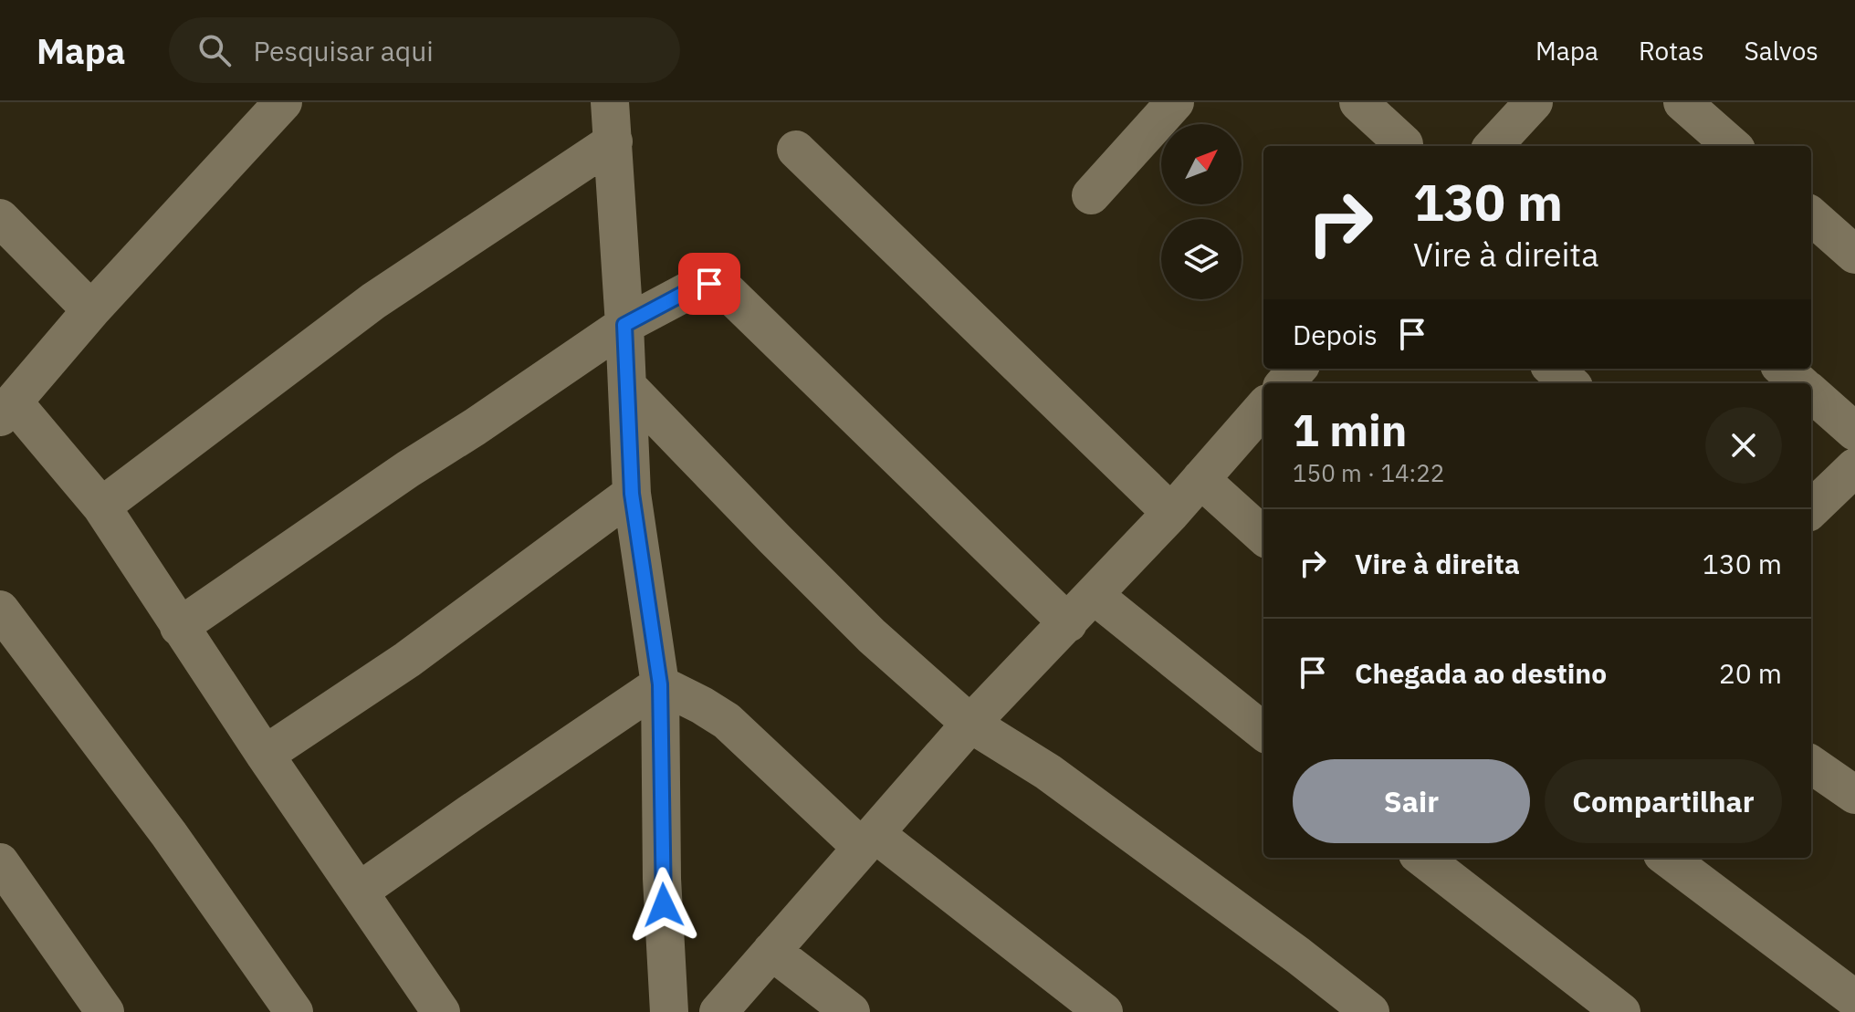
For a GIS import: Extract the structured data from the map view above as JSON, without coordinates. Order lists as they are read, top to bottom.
{
  "north": "top right",
  "page": {
    "header": "Mapa",
    "search": "Pesquisar aqui",
    "nav": ["Mapa", "Rotas", "Salvos"],
    "turn": ["130 m", "Vire à direita"],
    "then": "Depois",
    "heading": ["1 min", "150 m · 14:22"],
    "list": [
      {
        "name": "Vire à direita",
        "value": "130 m"
      },
      {
        "name": "Chegada ao destino",
        "value": "20 m"
      }
    ],
    "buttons": ["Sair", "Compartilhar"]
  }
}
